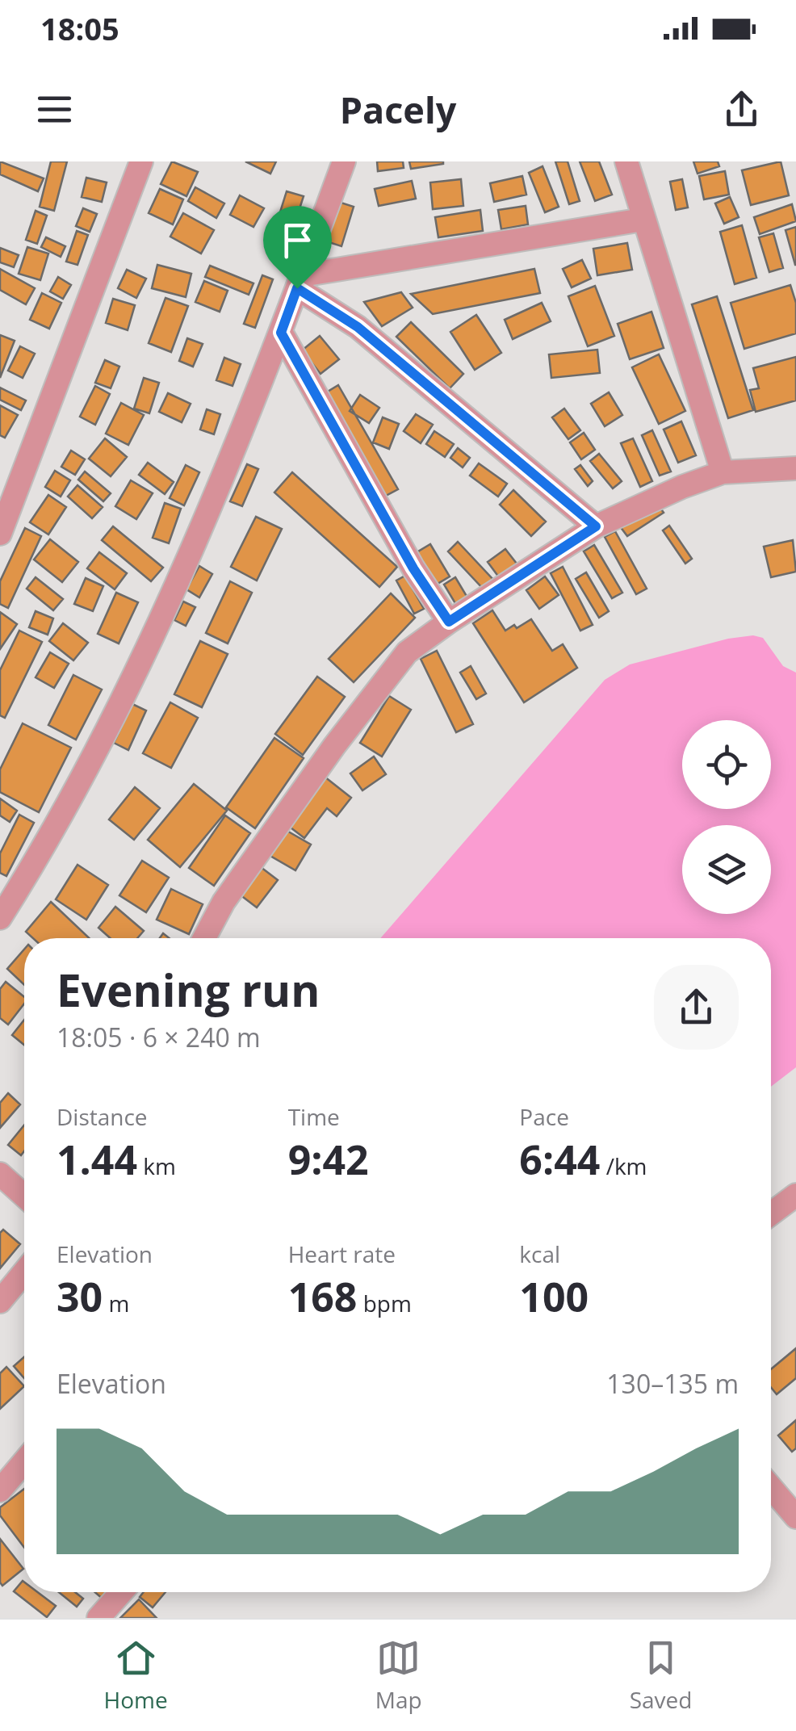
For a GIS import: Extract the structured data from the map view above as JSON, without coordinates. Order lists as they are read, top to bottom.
{
  "page": {
    "status": "18:05",
    "header": "Pacely",
    "heading": ["Evening run", "18:05 · 6 × 240 m"],
    "stats": [
      ["Distance", "1.44 km"],
      ["Time", "9:42"],
      ["Pace", "6:44 /km"],
      ["Elevation", "30 m"],
      ["Heart rate", "168 bpm"],
      ["kcal", "100"]
    ],
    "chart": ["Elevation", "130–135 m"],
    "tabs": ["Home", "Map", "Saved"]
  }
}
